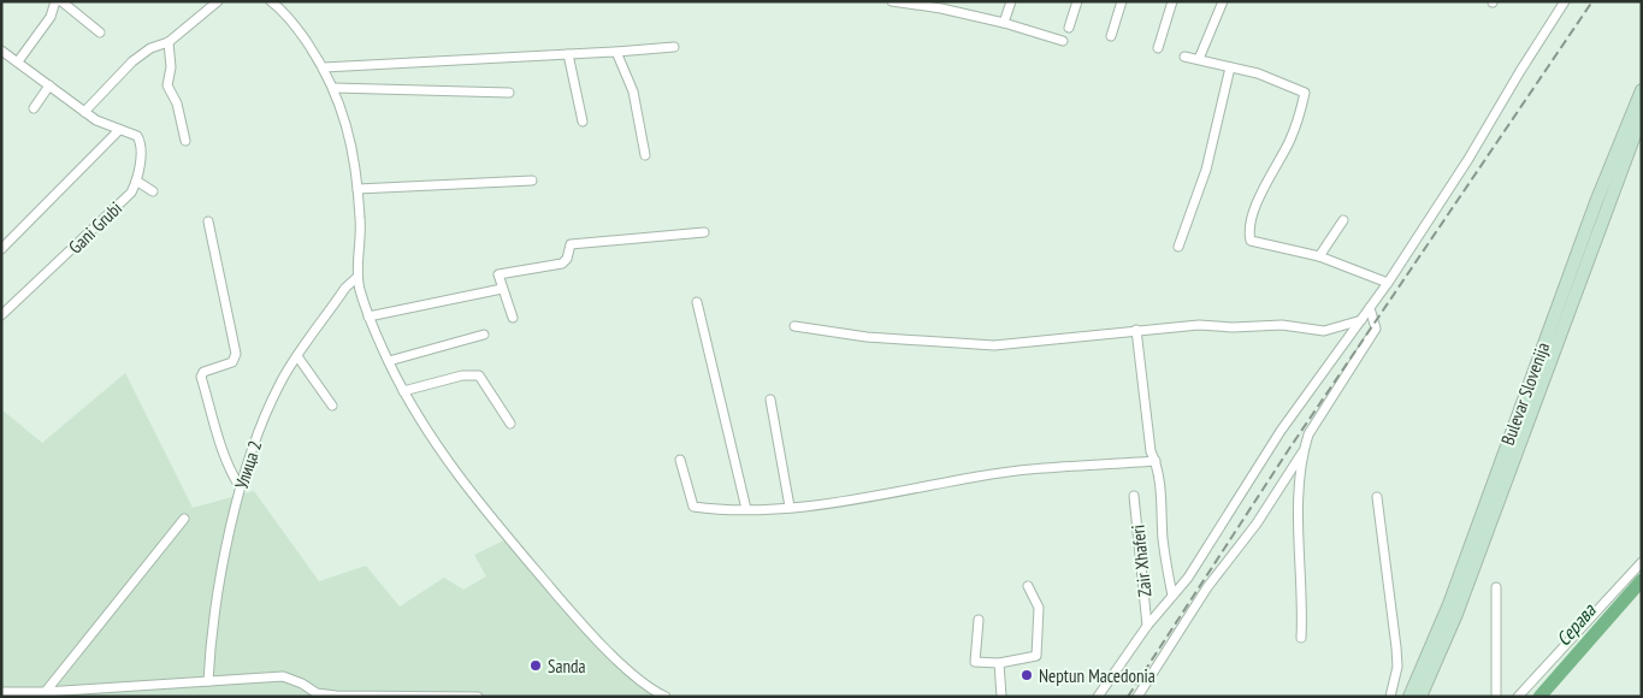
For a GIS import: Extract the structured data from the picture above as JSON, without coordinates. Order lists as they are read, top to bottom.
{
  "streets": {
    "street": [
      "Gani Grubi",
      "Bulevar Slovenija",
      "Улица 2",
      "Zair Xhaferi"
    ]
  },
  "water": ["Серава"],
  "places": ["Sanda", "Neptun Macedonia"]
}
